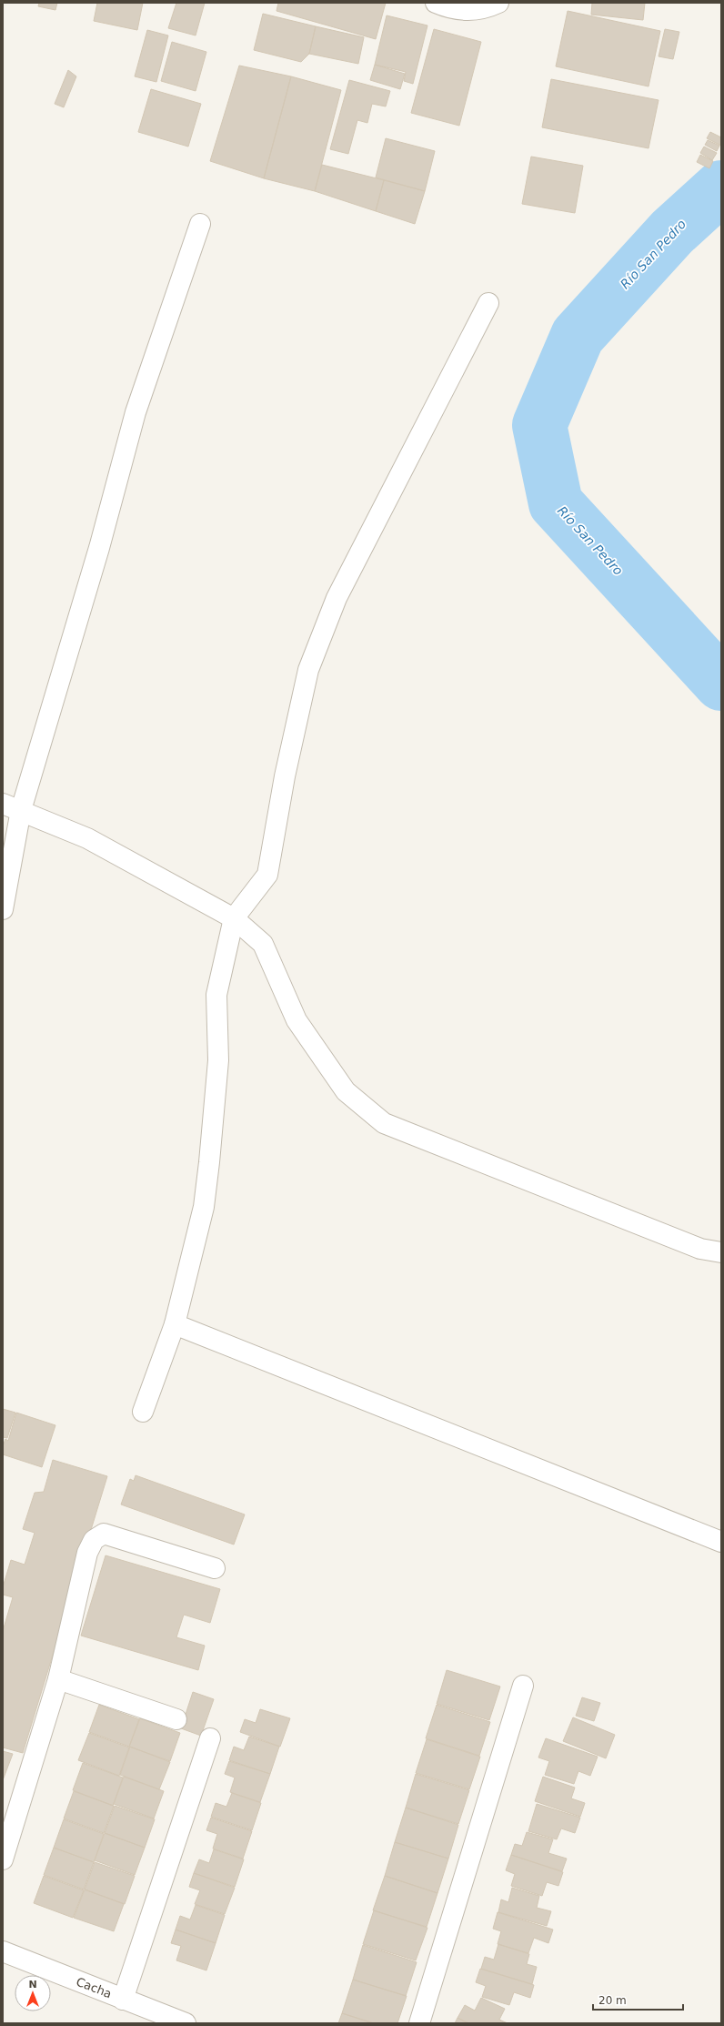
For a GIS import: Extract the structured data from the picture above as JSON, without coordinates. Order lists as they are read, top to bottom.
{
  "streets": {
    "street": ["Cacha"]
  },
  "water": ["Río San Pedro"],
  "scale_bar": "20 m",
  "north": "top"
}
